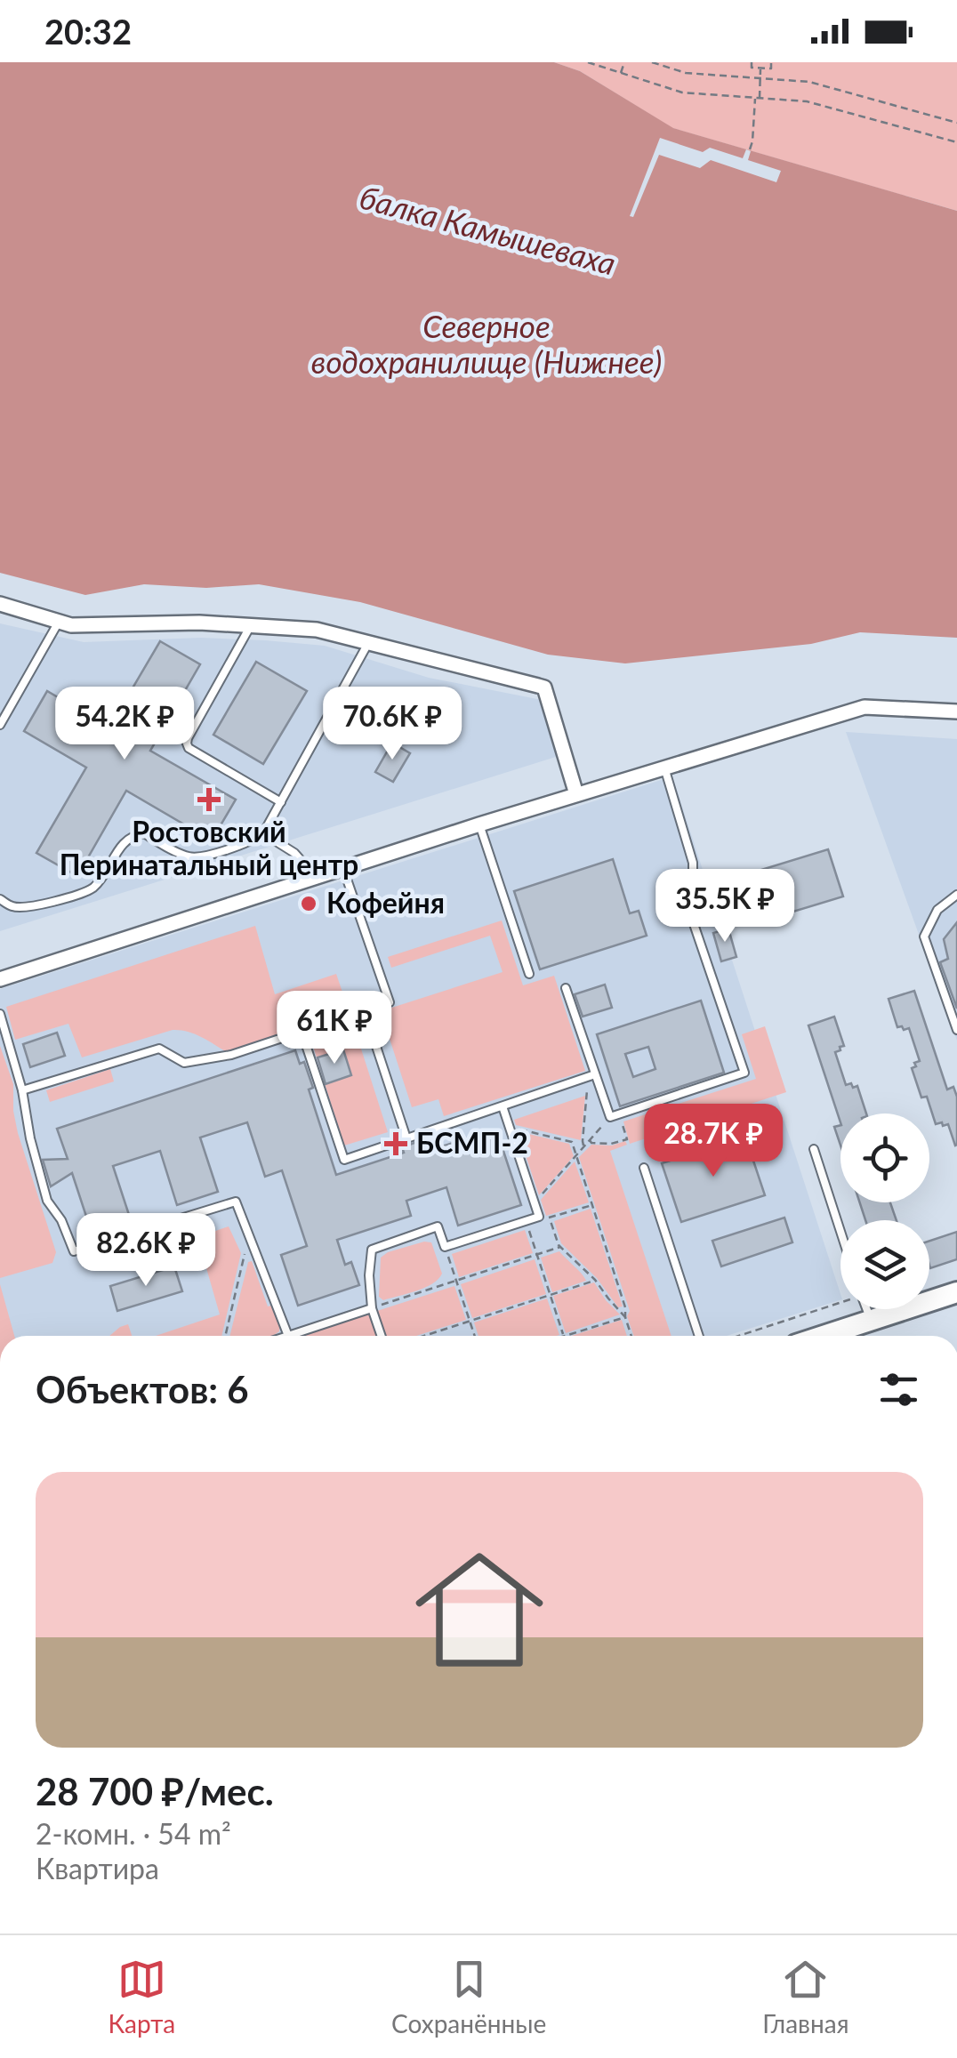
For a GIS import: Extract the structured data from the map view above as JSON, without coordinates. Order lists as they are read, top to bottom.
{
  "water": ["балка Камышеваха", "Северное водохранилище (Нижнее)"],
  "places": {
    "health": ["Ростовский Перинатальный центр", "БСМП-2"],
    "other": ["Кофейня"]
  },
  "page": {
    "status": "20:32",
    "price": [
      "54.2K ₽",
      "70.6K ₽",
      "35.5K ₽",
      "61K ₽",
      "28.7K ₽",
      "82.6K ₽"
    ],
    "heading": "Объектов: 6",
    "list": [
      {
        "name": "28 700 ₽/мес.",
        "note": "2-комн. · 54 m² · Квартира"
      }
    ],
    "tabs": ["Карта", "Сохранённые", "Главная"]
  }
}
